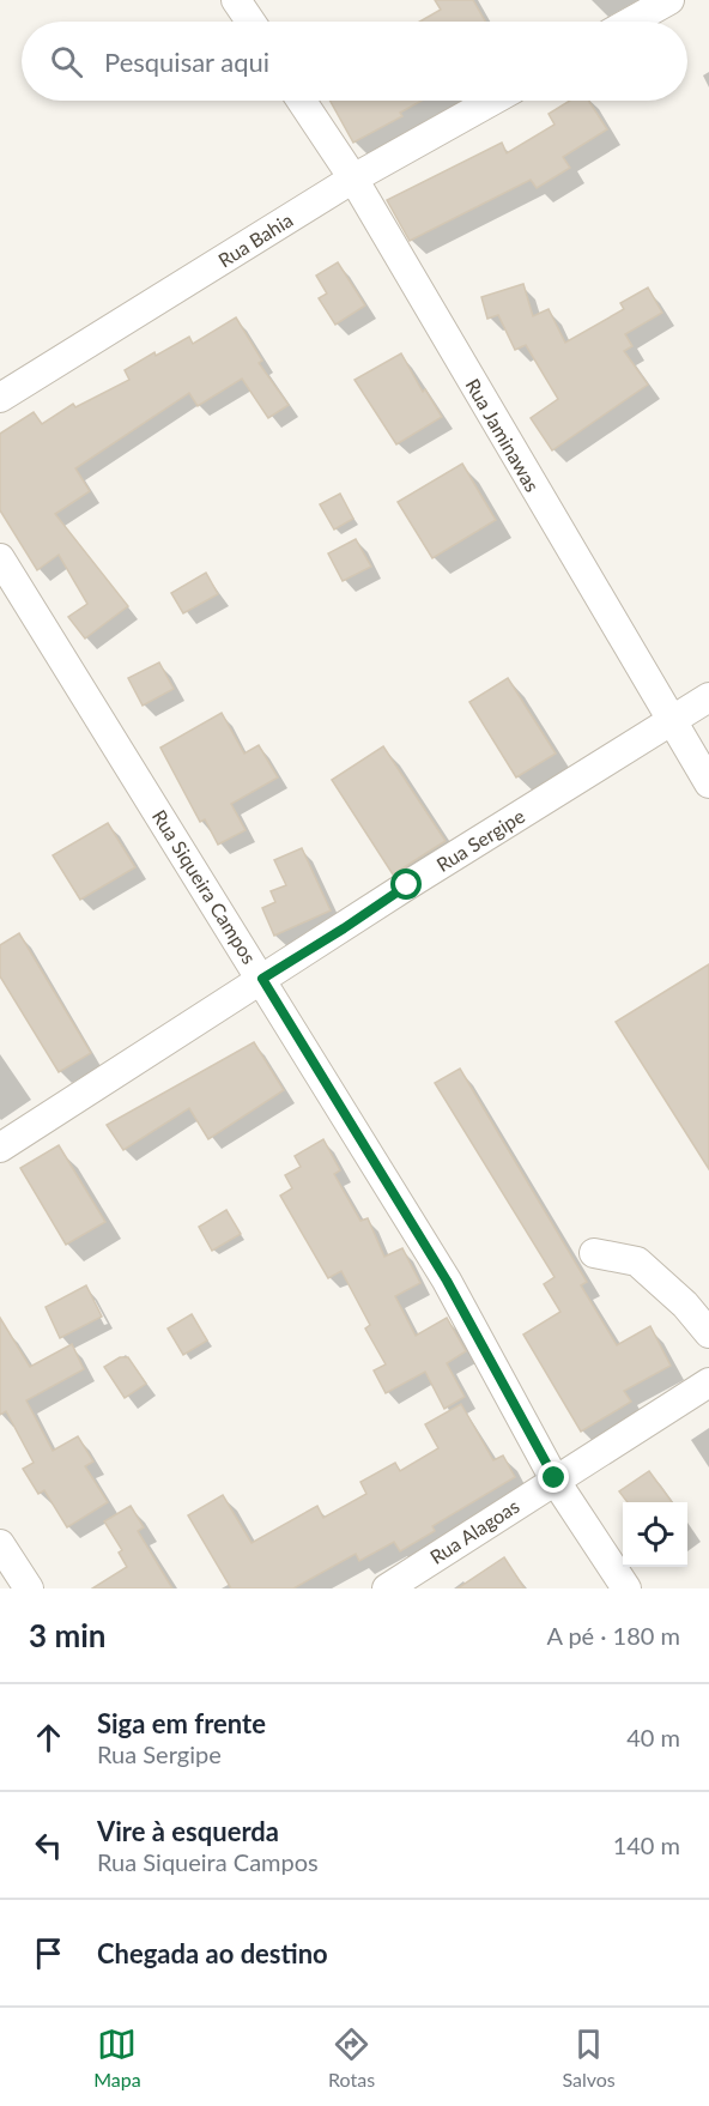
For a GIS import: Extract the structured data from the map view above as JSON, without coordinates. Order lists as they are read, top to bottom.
{
  "streets": {
    "street": [
      "Rua Bahia",
      "Rua Jaminawas",
      "Rua Sergipe",
      "Rua Siqueira Campos",
      "Rua Alagoas"
    ]
  },
  "crossings": [
    ["Rua Bahia", "Rua Jaminawas"],
    ["Rua Jaminawas", "Rua Sergipe"],
    ["Rua Sergipe", "Rua Siqueira Campos"],
    ["Rua Siqueira Campos", "Rua Alagoas"]
  ],
  "page": {
    "search": "Pesquisar aqui",
    "heading": ["3 min", "A pé · 180 m"],
    "list": [
      ["Siga em frente", "Rua Sergipe", "40 m"],
      ["Vire à esquerda", "Rua Siqueira Campos", "140 m"],
      "Chegada ao destino"
    ],
    "nav": ["Mapa", "Rotas", "Salvos"]
  }
}
